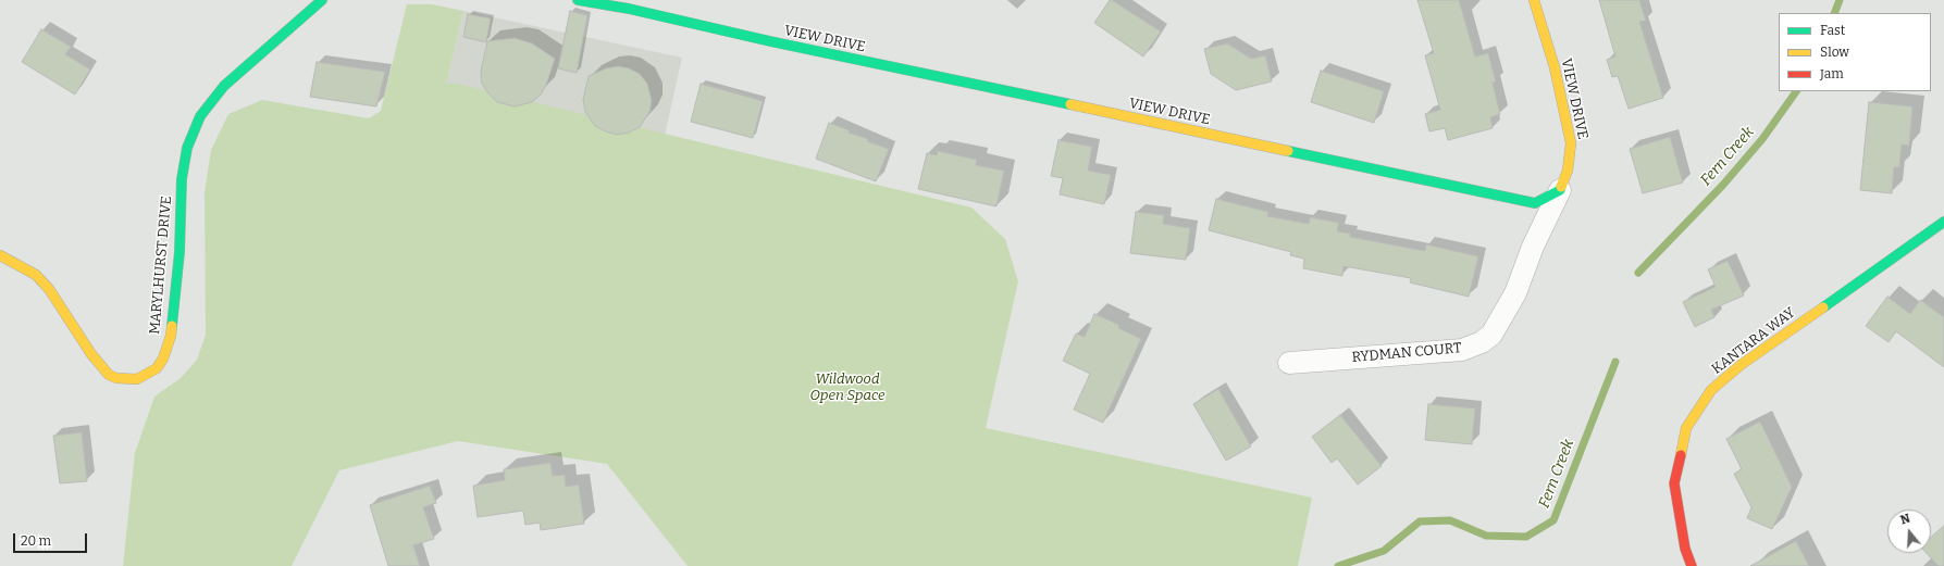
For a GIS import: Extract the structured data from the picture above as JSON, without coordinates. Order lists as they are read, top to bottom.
{
  "streets": {
    "street": [
      "VIEW DRIVE",
      "MARYLHURST DRIVE",
      "KANTARA WAY",
      "RYDMAN COURT"
    ]
  },
  "crossings": [
    ["VIEW DRIVE", "RYDMAN COURT"]
  ],
  "water": ["Fern Creek"],
  "parks": ["Wildwood Open Space"],
  "legend": ["Fast", "Slow", "Jam"],
  "scale_bar": "20 m",
  "north": "top"
}
